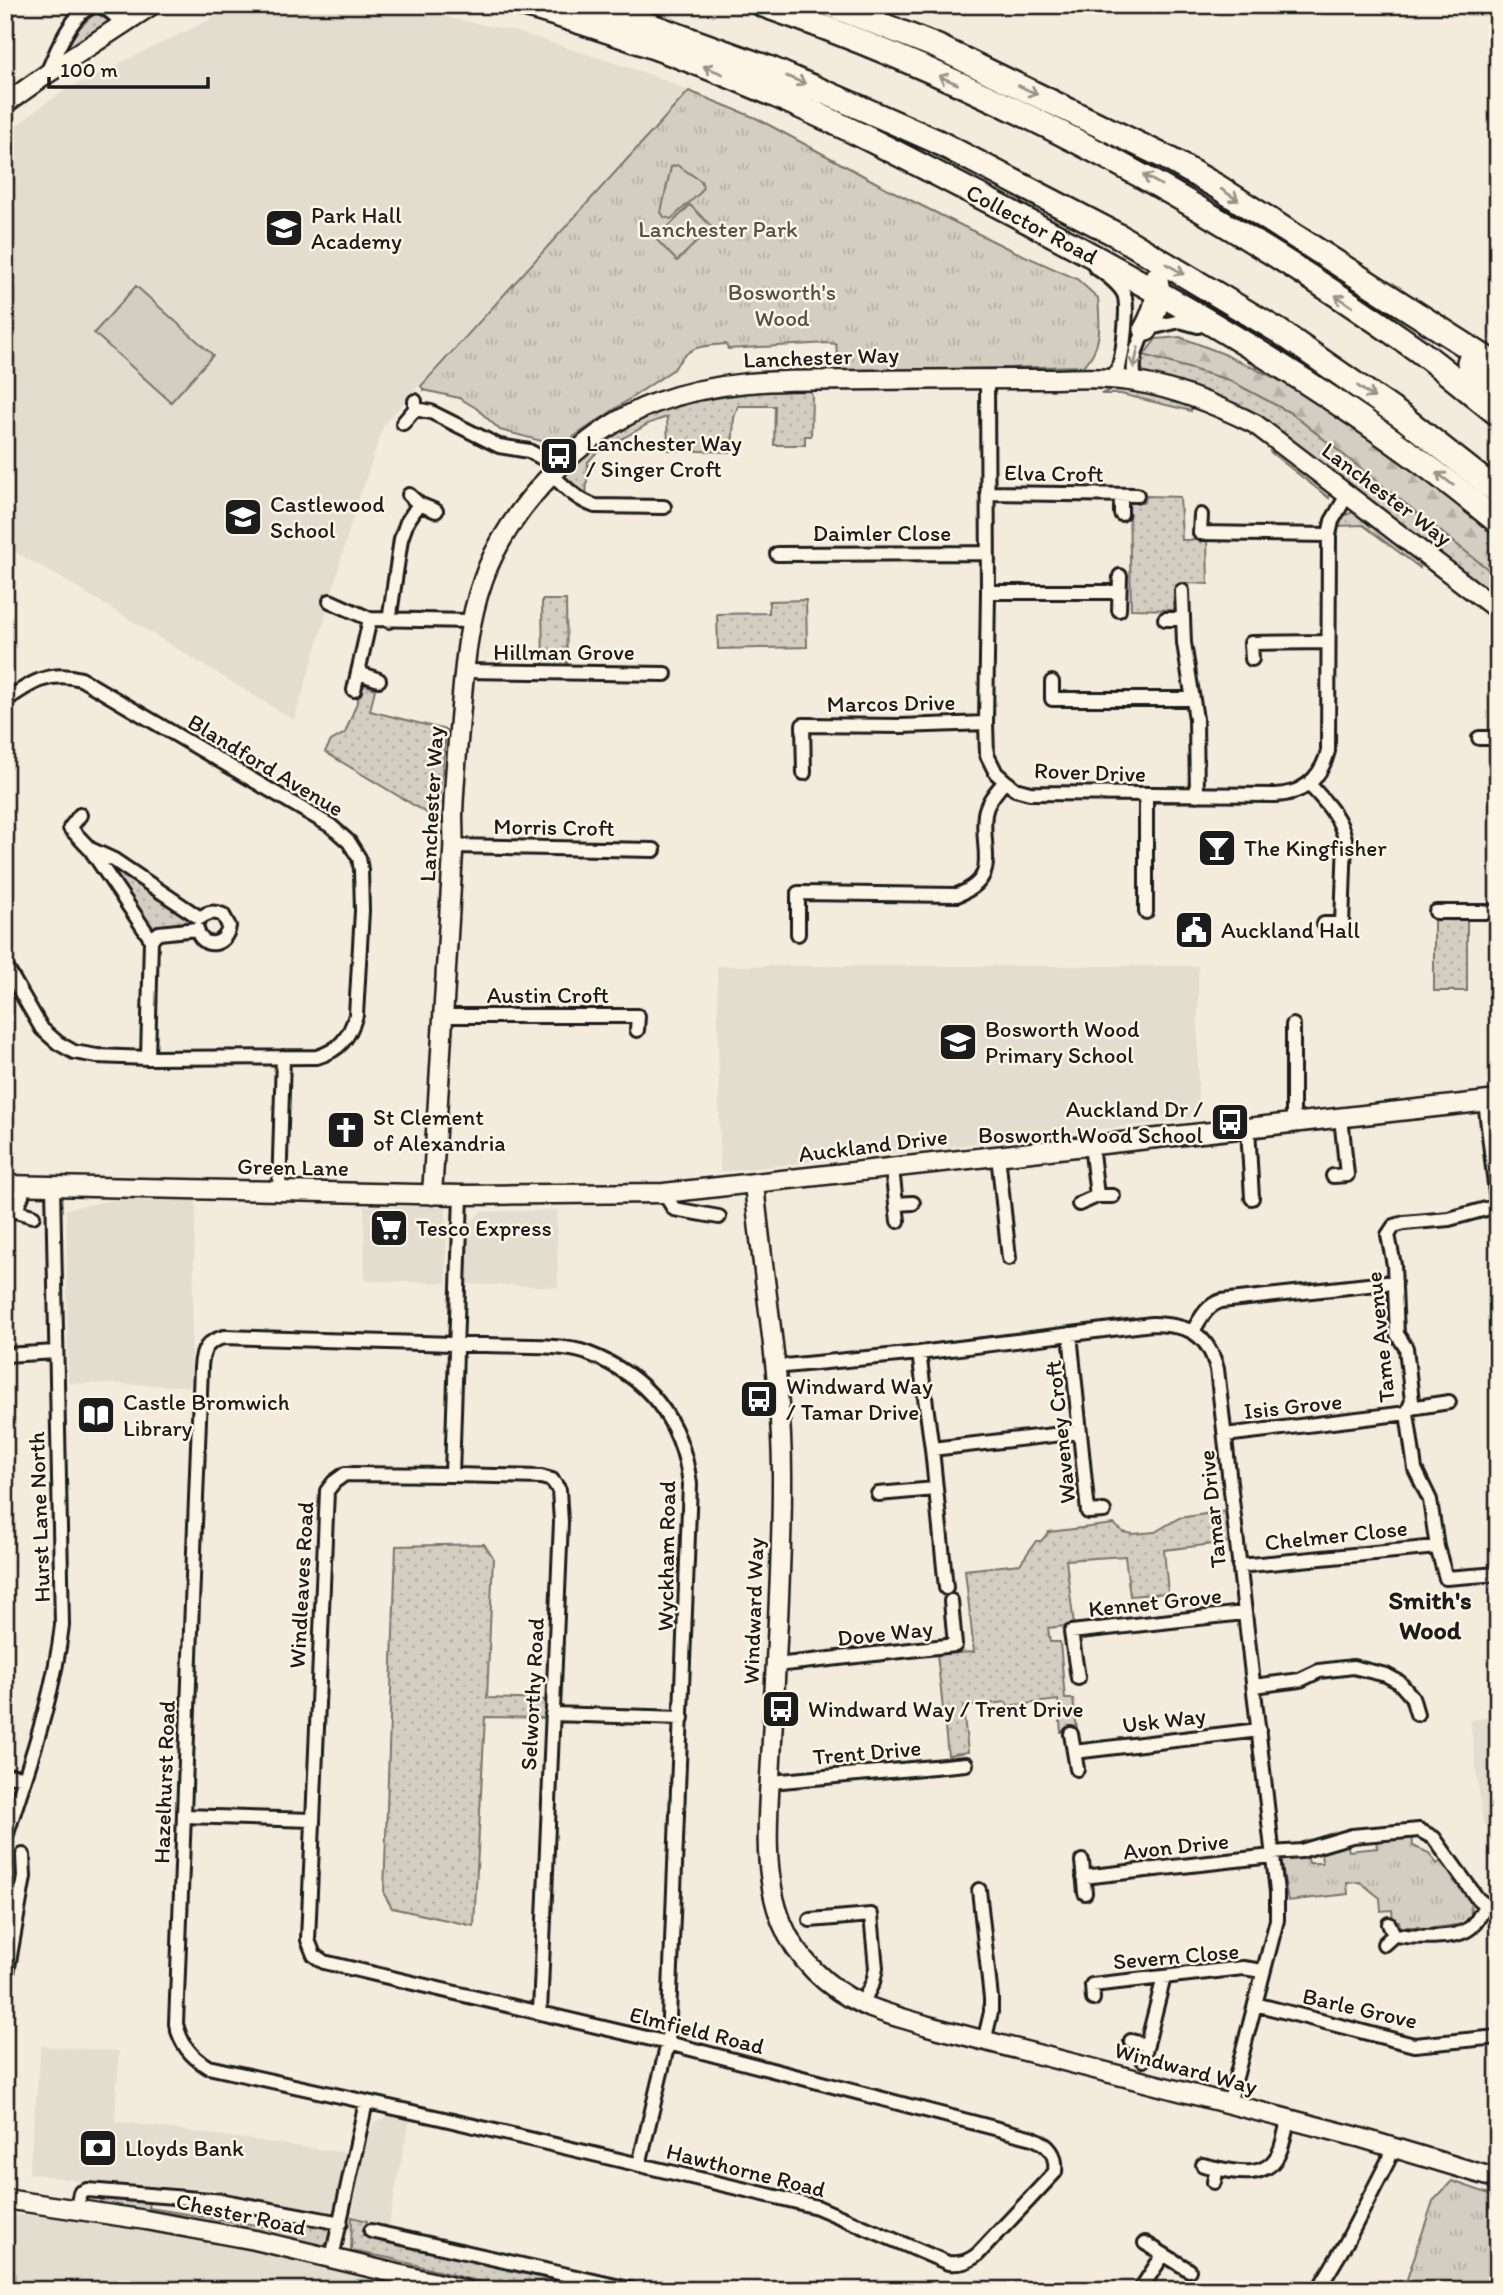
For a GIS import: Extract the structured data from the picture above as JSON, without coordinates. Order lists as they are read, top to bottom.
{
  "streets": {
    "highway": ["Collector Road"],
    "street": [
      "Lanchester Way",
      "Elva Croft",
      "Daimler Close",
      "Hillman Grove",
      "Marcos Drive",
      "Blandford Avenue",
      "Rover Drive",
      "Morris Croft",
      "Austin Croft",
      "Auckland Drive",
      "Green Lane",
      "Tame Avenue",
      "Isis Grove",
      "Waveney Croft",
      "Tamar Drive",
      "Hurst Lane North",
      "Chelmer Close",
      "Wyckham Road",
      "Windleaves Road",
      "Kennet Grove",
      "Windward Way",
      "Dove Way",
      "Selworthy Road",
      "Usk Way",
      "Trent Drive",
      "Hazelhurst Road",
      "Avon Drive",
      "Severn Close",
      "Barle Grove",
      "Elmfield Road",
      "Hawthorne Road",
      "Chester Road"
    ]
  },
  "crossings": [
    ["Lanchester Way", "Hillman Grove"],
    ["Lanchester Way", "Rover Drive"],
    ["Lanchester Way", "Morris Croft"],
    ["Lanchester Way", "Austin Croft"],
    ["Lanchester Way", "Green Lane"],
    ["Elva Croft", "Rover Drive"],
    ["Daimler Close", "Rover Drive"],
    ["Marcos Drive", "Rover Drive"],
    ["Auckland Drive", "Green Lane"],
    ["Auckland Drive", "Windward Way"],
    ["Green Lane", "Hurst Lane North"],
    ["Green Lane", "Windward Way"],
    ["Tame Avenue", "Isis Grove"],
    ["Tame Avenue", "Chelmer Close"],
    ["Isis Grove", "Tamar Drive"],
    ["Tamar Drive", "Chelmer Close"],
    ["Tamar Drive", "Kennet Grove"],
    ["Tamar Drive", "Windward Way"],
    ["Tamar Drive", "Usk Way"],
    ["Tamar Drive", "Avon Drive"],
    ["Tamar Drive", "Severn Close"],
    ["Tamar Drive", "Barle Grove"],
    ["Wyckham Road", "Hazelhurst Road"],
    ["Wyckham Road", "Elmfield Road"],
    ["Wyckham Road", "Hawthorne Road"],
    ["Windleaves Road", "Selworthy Road"],
    ["Windleaves Road", "Elmfield Road"],
    ["Windward Way", "Dove Way"],
    ["Windward Way", "Trent Drive"],
    ["Selworthy Road", "Elmfield Road"],
    ["Hazelhurst Road", "Hawthorne Road"],
    ["Elmfield Road", "Hawthorne Road"]
  ],
  "districts": ["Smith's Wood"],
  "parks": ["Lanchester Park", "Bosworth's Wood"],
  "places": {
    "school or university": ["Park Hall Academy", "Castlewood School", "Bosworth Wood Primary School"],
    "bus stop": [
      "Lanchester Way / Singer Croft",
      "Auckland Dr / Bosworth Wood School",
      "Windward Way / Tamar Drive",
      "Windward Way / Trent Drive"
    ],
    "bar": ["The Kingfisher"],
    "public building": ["Auckland Hall"],
    "church": ["St Clement of Alexandria"],
    "supermarket": ["Tesco Express"],
    "library": ["Castle Bromwich Library"],
    "bank": ["Lloyds Bank"]
  },
  "scale_bar": "100 m"
}
